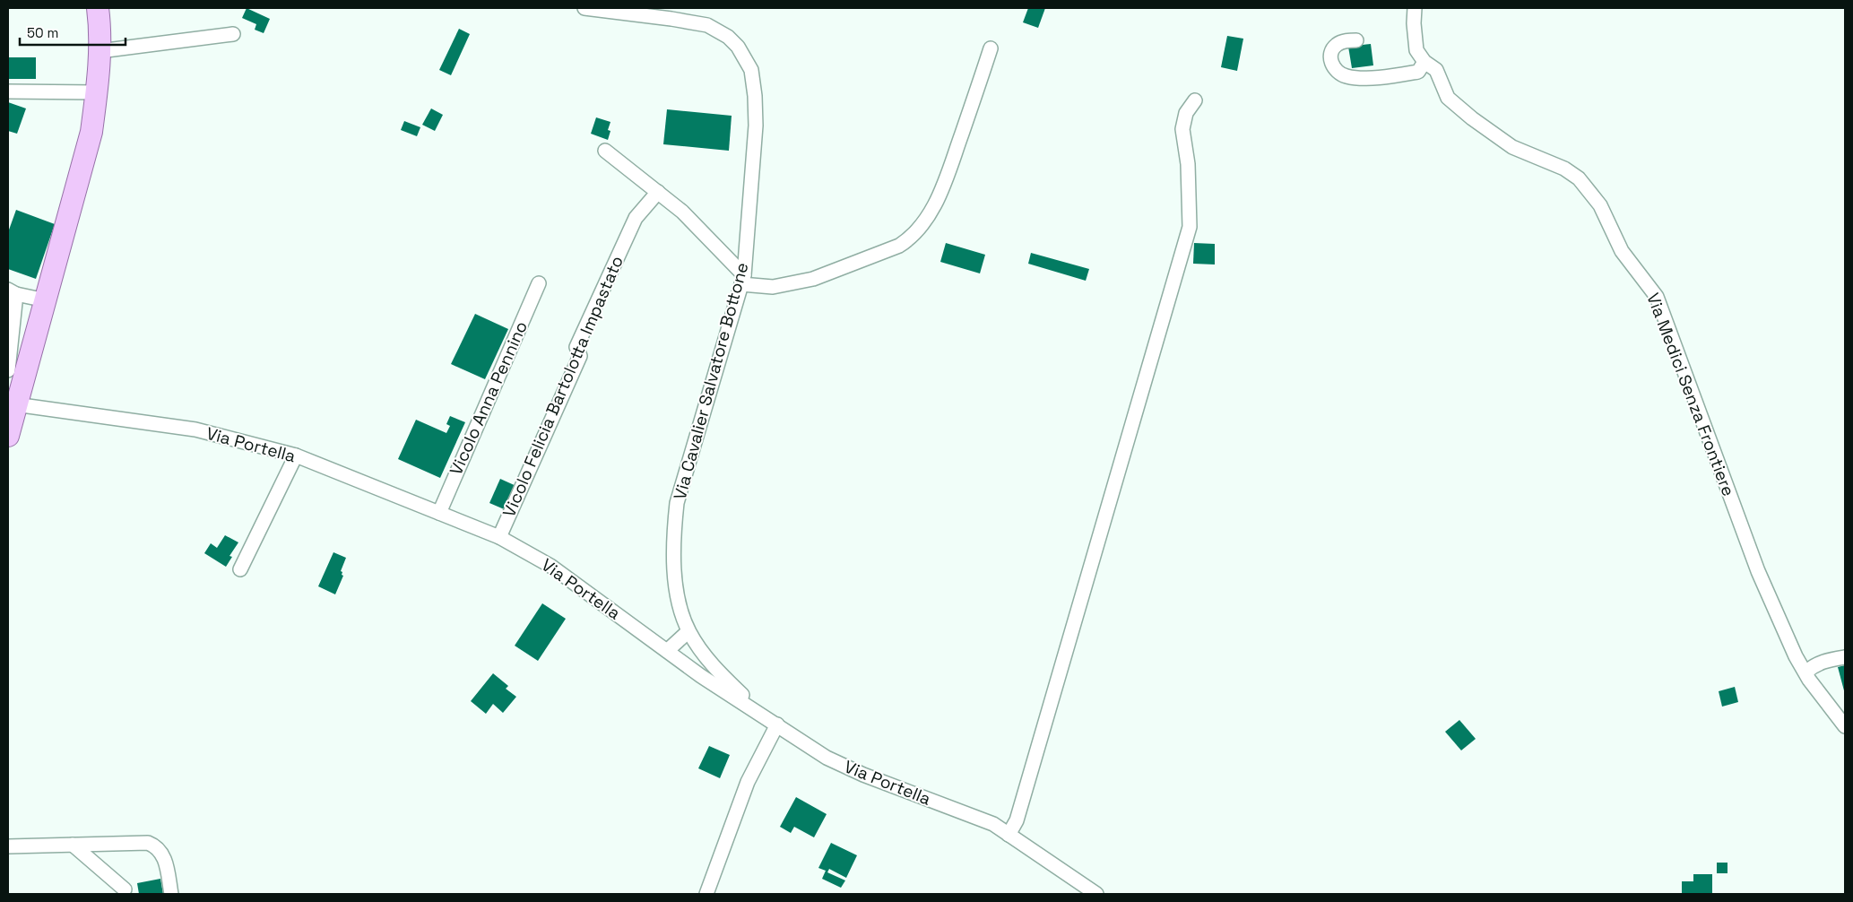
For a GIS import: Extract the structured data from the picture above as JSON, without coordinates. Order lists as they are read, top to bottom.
{
  "streets": {
    "street": [
      "Via Cavalier Salvatore Bottone",
      "Vicolo Felicia Bartolotta Impastato",
      "Via Medici Senza Frontiere",
      "Vicolo Anna Pennino",
      "Via Portella"
    ]
  },
  "crossings": [
    ["Via Cavalier Salvatore Bottone", "Via Portella"],
    ["Vicolo Felicia Bartolotta Impastato", "Via Portella"],
    ["Vicolo Anna Pennino", "Via Portella"]
  ],
  "scale_bar": "50 m"
}
